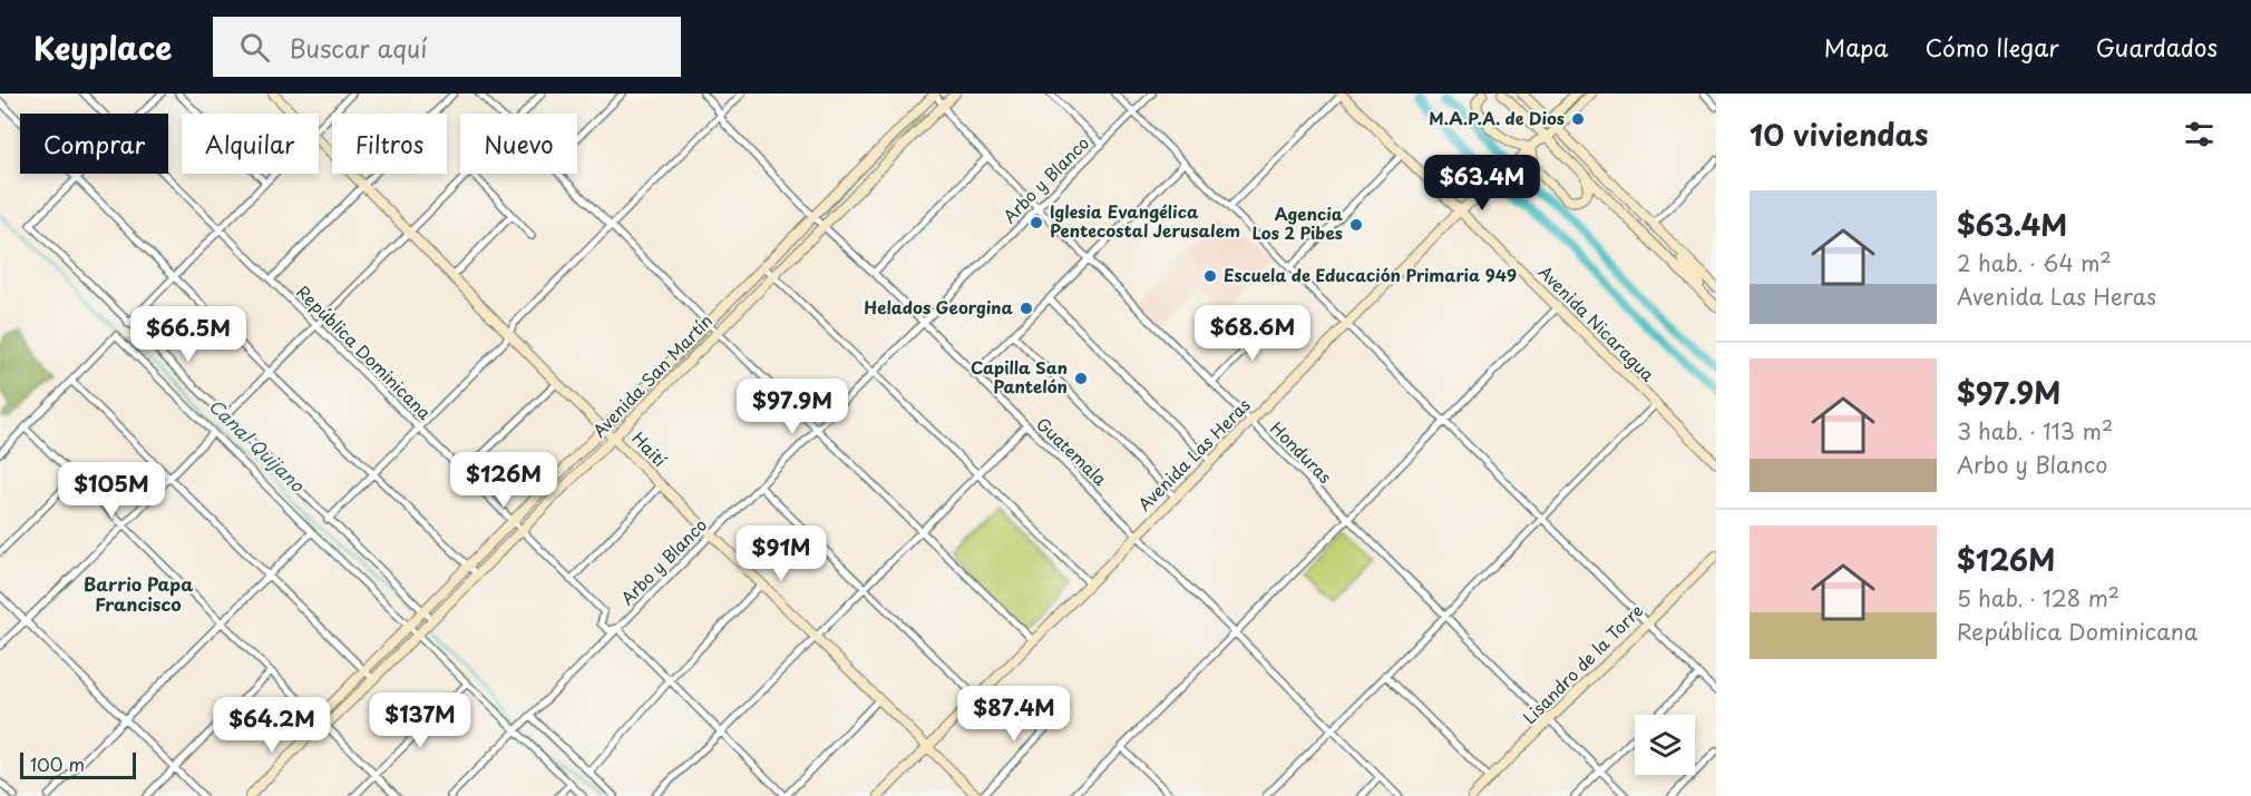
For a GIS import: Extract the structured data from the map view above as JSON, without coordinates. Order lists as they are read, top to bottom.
{
  "streets": {
    "main road": [
      "Avenida Nicaragua",
      "Avenida San Martín",
      "Haití",
      "Avenida Las Heras",
      "Lisandro de la Torre"
    ],
    "street": [
      "Arbo y Blanco",
      "República Dominicana",
      "Guatemala",
      "Honduras"
    ]
  },
  "crossings": [
    ["Arbo y Blanco", "República Dominicana"],
    ["Arbo y Blanco", "Haití"],
    ["Arbo y Blanco", "Guatemala"],
    ["Arbo y Blanco", "Honduras"],
    ["Avenida Nicaragua", "Avenida Las Heras"],
    ["República Dominicana", "Avenida San Martín"],
    ["Avenida San Martín", "Haití"],
    ["Avenida San Martín", "Guatemala"],
    ["Avenida San Martín", "Honduras"],
    ["Haití", "Avenida Las Heras"],
    ["Guatemala", "Avenida Las Heras"],
    ["Honduras", "Avenida Las Heras"],
    ["Honduras", "Lisandro de la Torre"]
  ],
  "districts": ["Barrio Papa Francisco"],
  "water": ["Canal Quijano"],
  "places": [
    "M.A.P.A. de Dios",
    "Iglesia Evangélica Pentecostal Jerusalem",
    "Agencia Los 2 Pibes",
    "Escuela de Educación Primaria 949",
    "Helados Georgina",
    "Capilla San Pantelón"
  ],
  "scale_bar": "100 m",
  "page": {
    "header": "Keyplace",
    "search": "Buscar aquí",
    "nav": ["Mapa", "Cómo llegar", "Guardados"],
    "heading": "10 viviendas",
    "chip": [
      "Comprar",
      "Alquilar",
      "Filtros",
      "Nuevo"
    ],
    "price": [
      "$63.4M",
      "$68.6M",
      "$66.5M",
      "$97.9M",
      "$126M",
      "$105M",
      "$91M",
      "$87.4M",
      "$137M",
      "$64.2M"
    ],
    "list": [
      {
        "name": "$63.4M",
        "note": "2 hab. · 64 m² · Avenida Las Heras"
      },
      {
        "name": "$97.9M",
        "note": "3 hab. · 113 m² · Arbo y Blanco"
      },
      {
        "name": "$126M",
        "note": "5 hab. · 128 m² · República Dominicana"
      }
    ],
    "scale": "100 m"
  }
}
